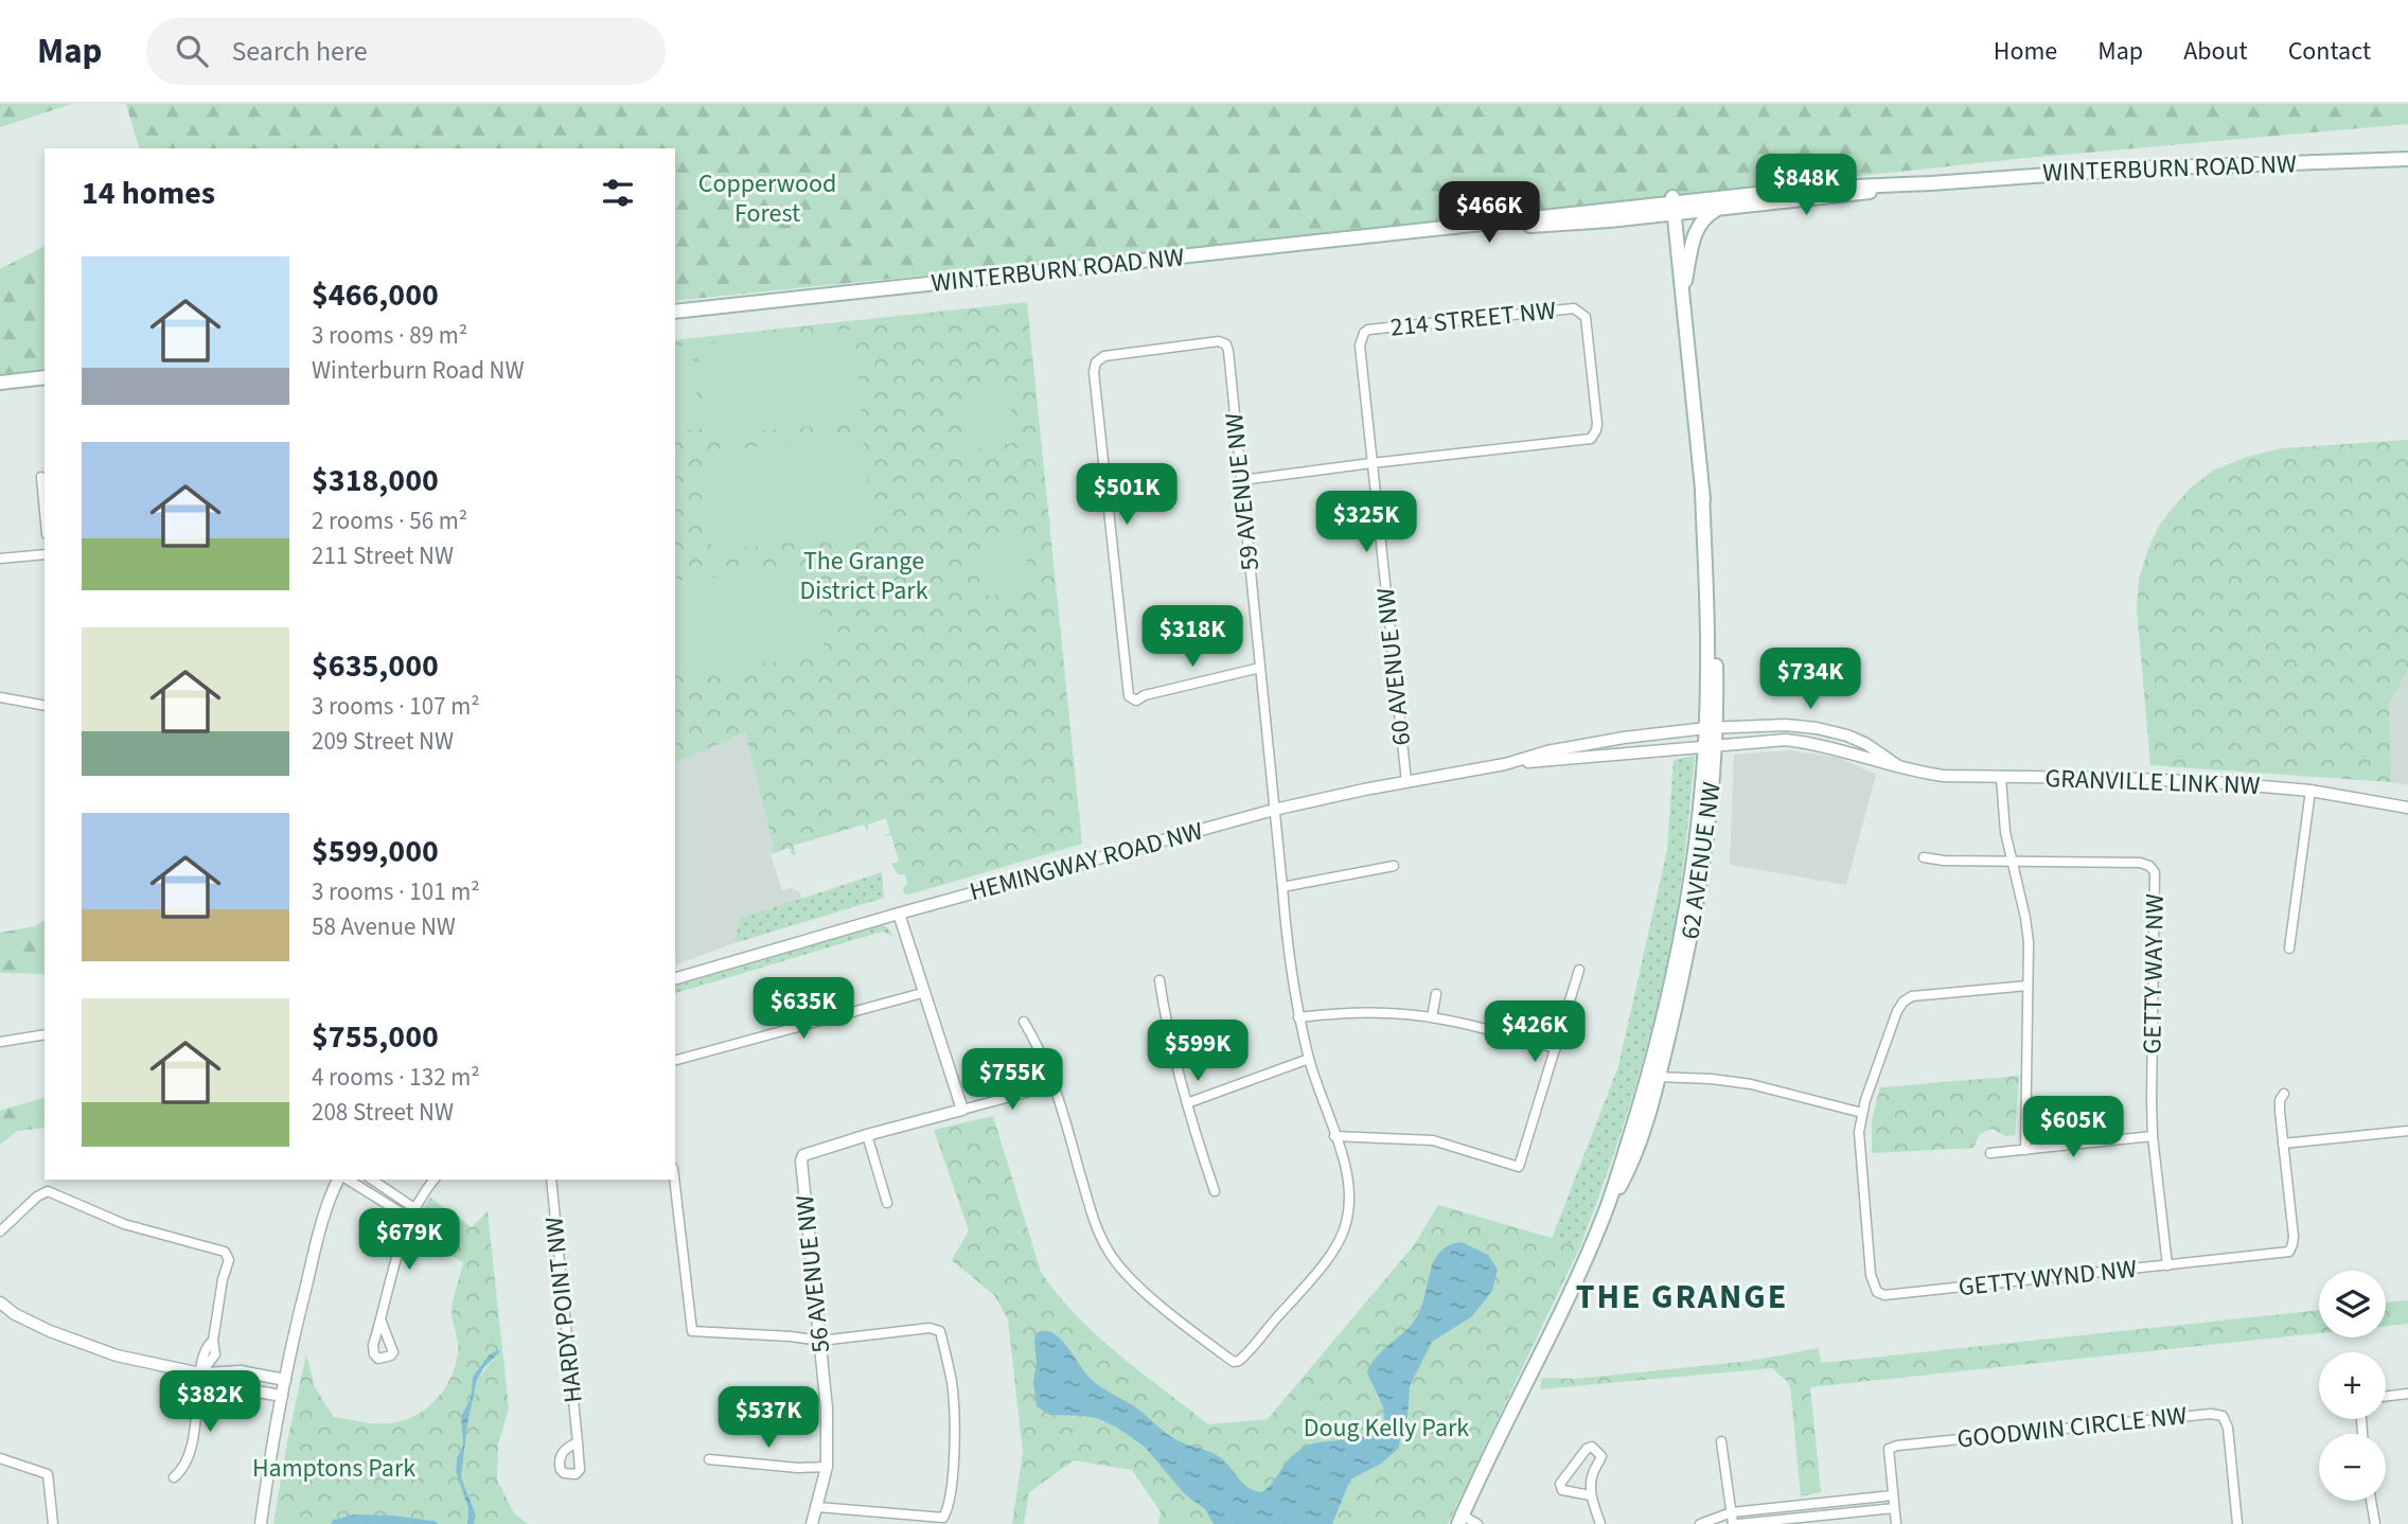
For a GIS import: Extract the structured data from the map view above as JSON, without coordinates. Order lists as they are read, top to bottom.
{
  "streets": {
    "main road": ["WINTERBURN ROAD NW", "62 AVENUE NW"],
    "street": [
      "214 STREET NW",
      "59 AVENUE NW",
      "60 AVENUE NW",
      "GRANVILLE LINK NW",
      "HEMINGWAY ROAD NW",
      "GETTY WAY NW",
      "56 AVENUE NW",
      "GETTY WYND NW",
      "HARDY POINT NW",
      "GOODWIN CIRCLE NW"
    ]
  },
  "crossings": [
    ["WINTERBURN ROAD NW", "62 AVENUE NW"],
    ["214 STREET NW", "60 AVENUE NW"],
    ["59 AVENUE NW", "HEMINGWAY ROAD NW"],
    ["60 AVENUE NW", "HEMINGWAY ROAD NW"],
    ["GRANVILLE LINK NW", "62 AVENUE NW"],
    ["GRANVILLE LINK NW", "HEMINGWAY ROAD NW"],
    ["62 AVENUE NW", "HEMINGWAY ROAD NW"],
    ["GETTY WAY NW", "GETTY WYND NW"]
  ],
  "districts": ["THE GRANGE"],
  "parks": [
    "Copperwood Forest",
    "The Grange District Park",
    "Doug Kelly Park",
    "Hamptons Park"
  ],
  "page": {
    "header": "Map",
    "search": "Search here",
    "nav": [
      "Home",
      "Map",
      "About",
      "Contact"
    ],
    "heading": "14 homes",
    "price": [
      "$848K",
      "$466K",
      "$501K",
      "$325K",
      "$318K",
      "$734K",
      "$635K",
      "$426K",
      "$599K",
      "$755K",
      "$605K",
      "$679K",
      "$382K",
      "$537K"
    ],
    "list": [
      {
        "name": "$466,000",
        "note": "3 rooms · 89 m² · Winterburn Road NW"
      },
      {
        "name": "$318,000",
        "note": "2 rooms · 56 m² · 211 Street NW"
      },
      {
        "name": "$635,000",
        "note": "3 rooms · 107 m² · 209 Street NW"
      },
      {
        "name": "$599,000",
        "note": "3 rooms · 101 m² · 58 Avenue NW"
      },
      {
        "name": "$755,000",
        "note": "4 rooms · 132 m² · 208 Street NW"
      }
    ],
    "map_buttons": ["+", "−"]
  }
}
